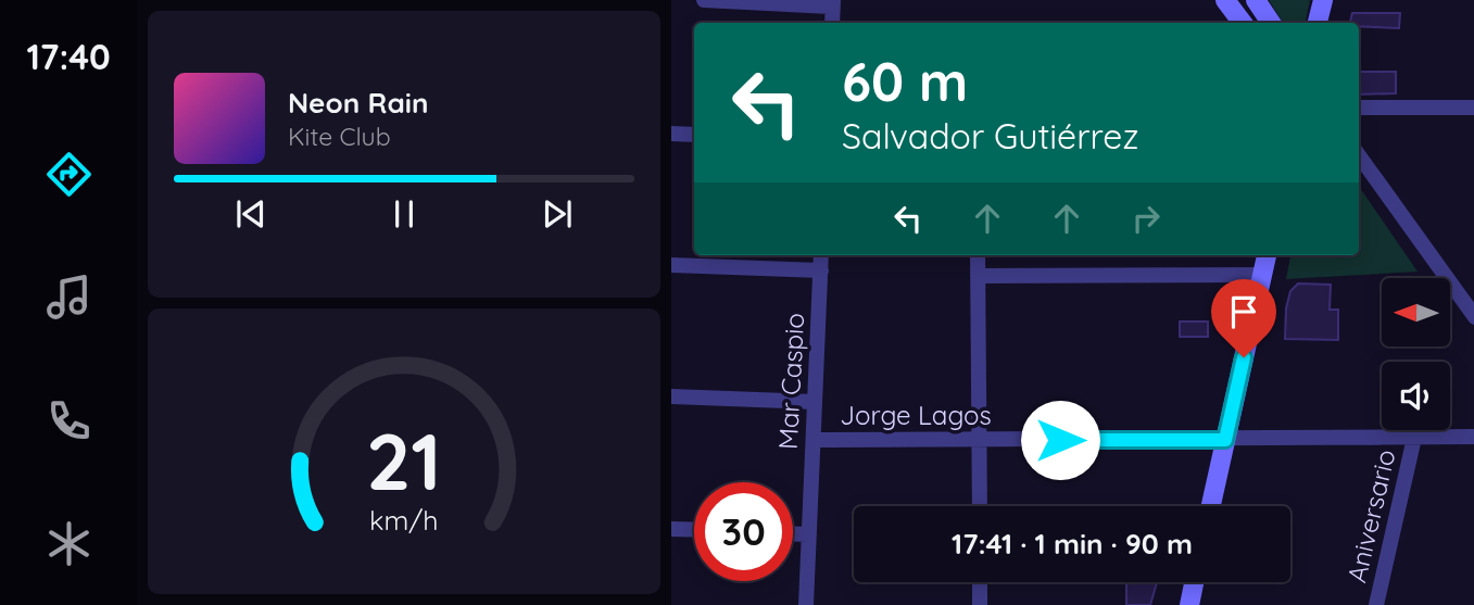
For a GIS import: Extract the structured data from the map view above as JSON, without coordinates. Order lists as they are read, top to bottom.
{
  "streets": {
    "street": ["Mar Caspio", "Jorge Lagos", "Aniversario"]
  },
  "crossings": [
    ["Mar Caspio", "Jorge Lagos"],
    ["Jorge Lagos", "Aniversario"]
  ],
  "north": "left",
  "page": {
    "tabs": "17:40",
    "turn": ["60 m", "Salvador Gutiérrez"],
    "song": ["Neon Rain", "Kite Club"],
    "limit": "30",
    "trip": "17:41 · 1 min · 90 m",
    "gauge": ["21", "km/h"]
  }
}
